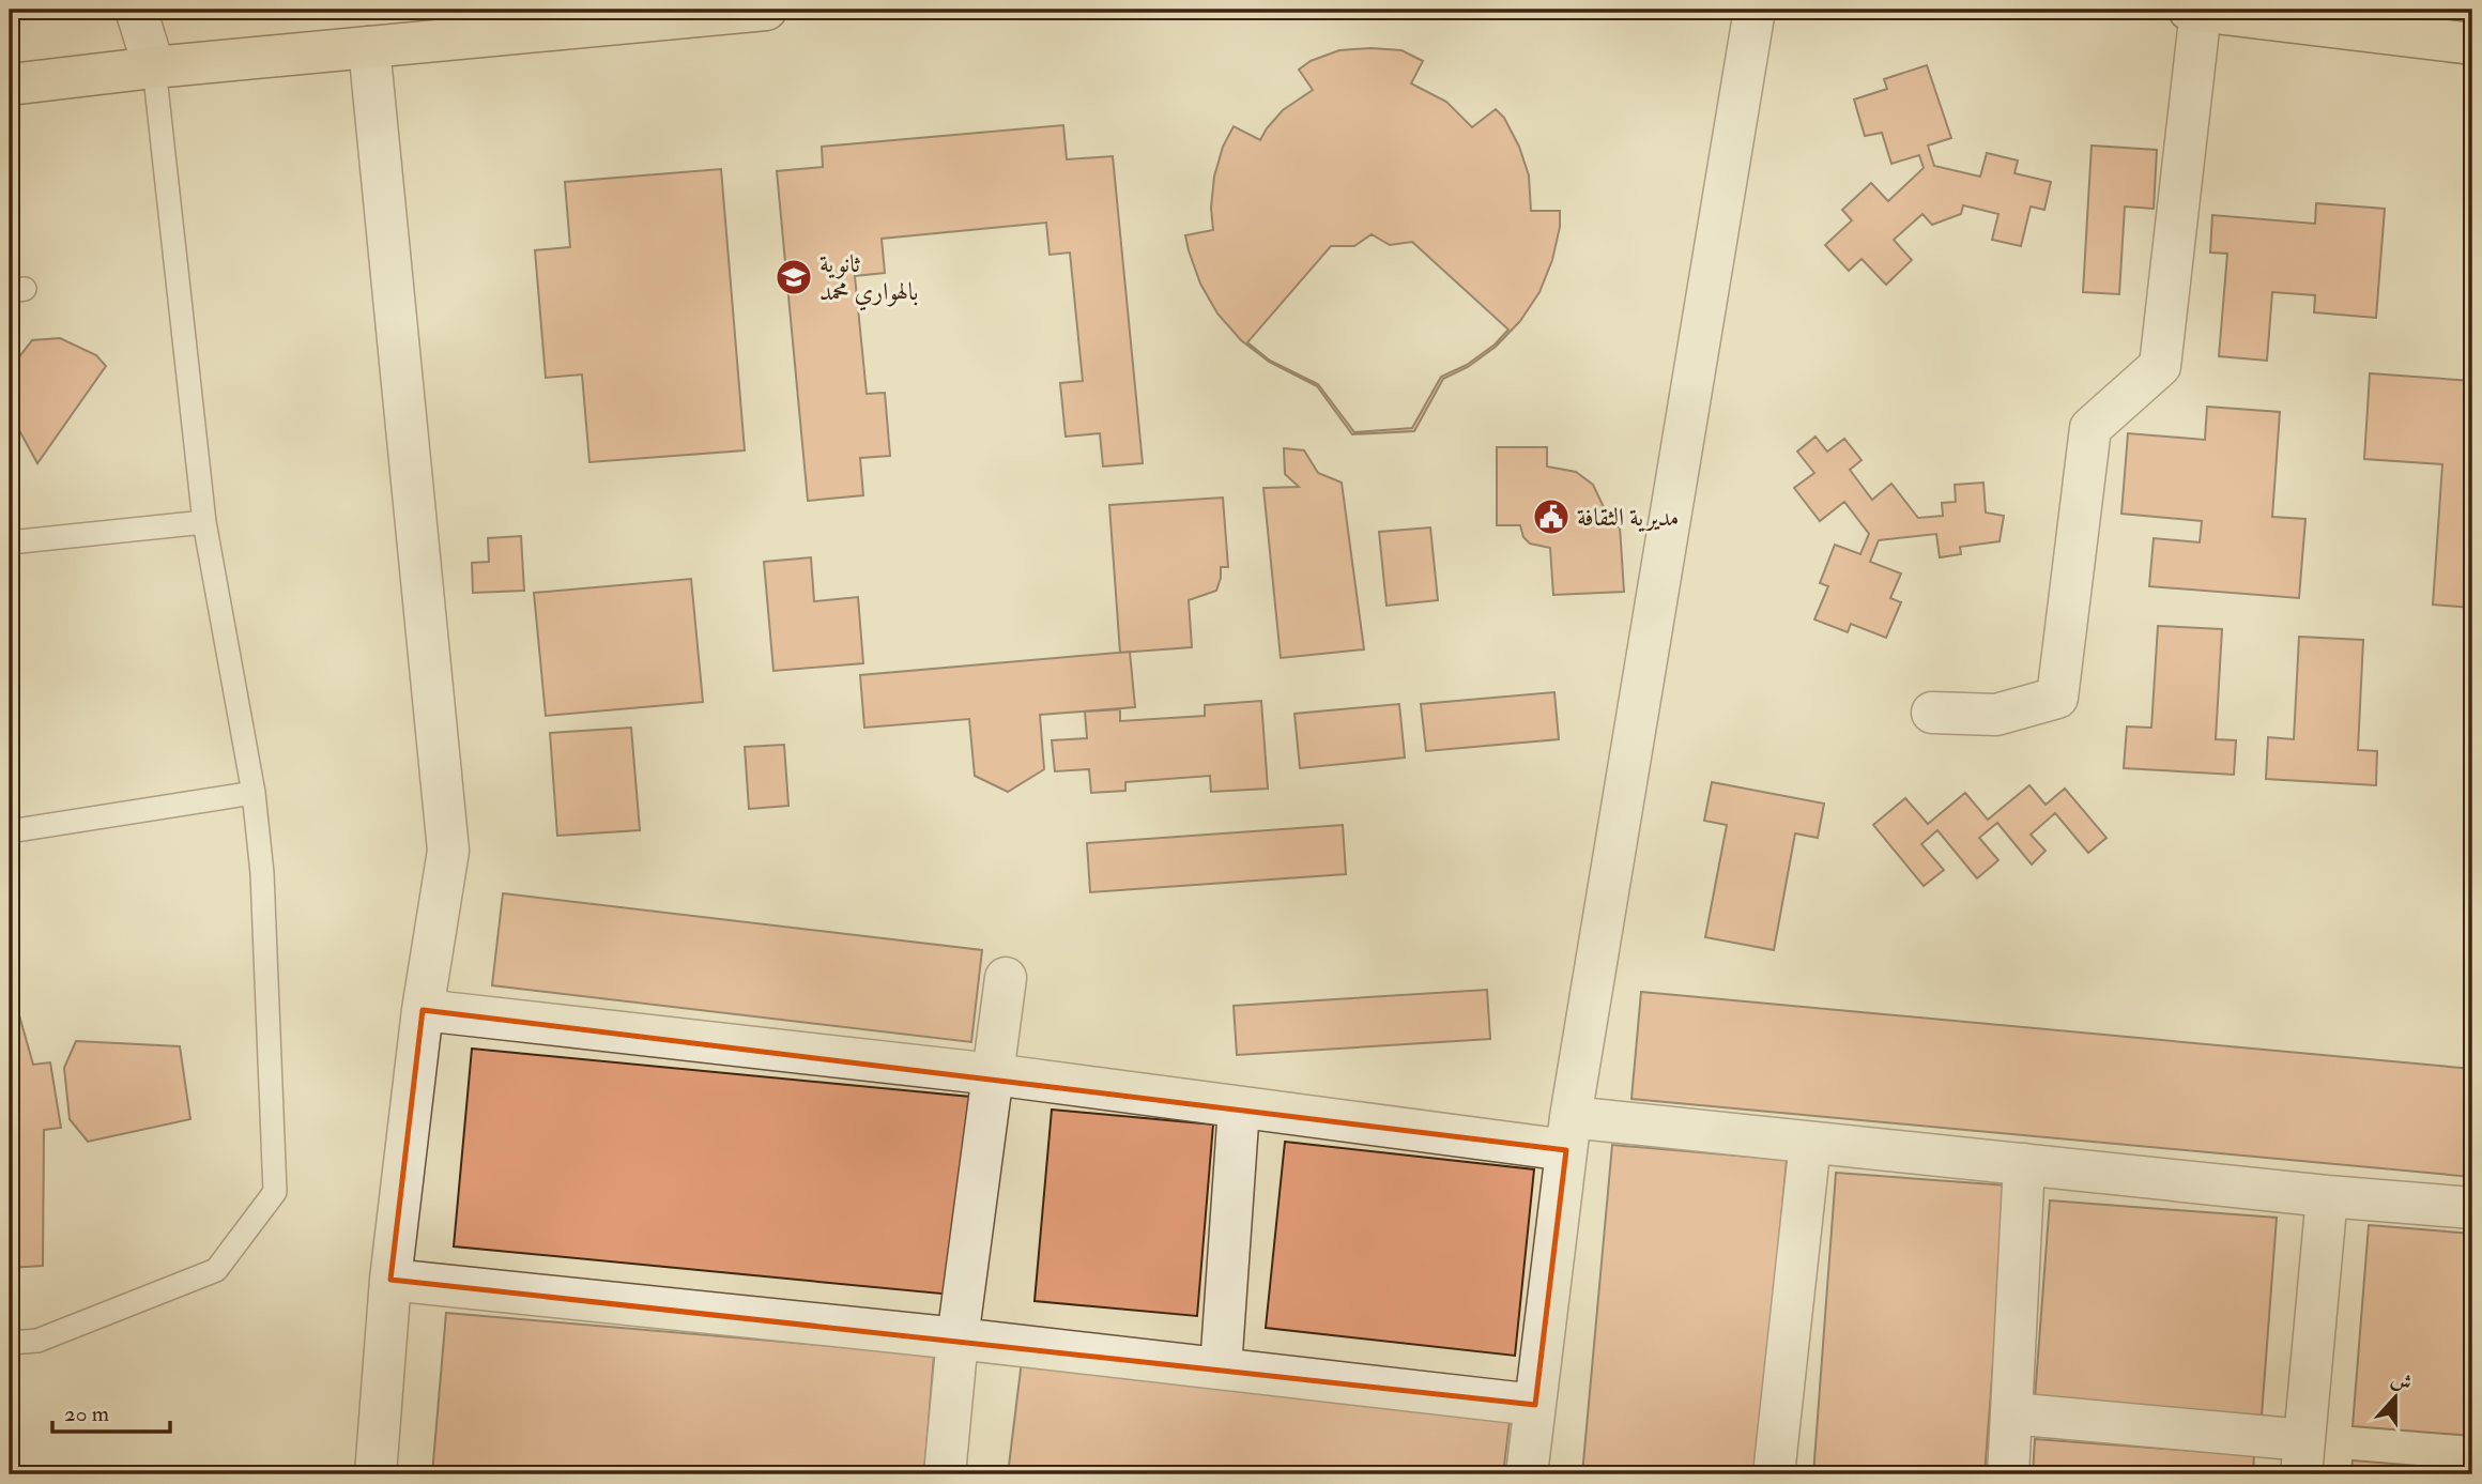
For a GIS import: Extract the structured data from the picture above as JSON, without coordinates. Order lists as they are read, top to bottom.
{
  "places": {
    "school or university": ["ثانوية بالهواري محمد"],
    "public building": ["مديرية الثقافة"]
  },
  "scale_bar": "20 m",
  "north": "top"
}
